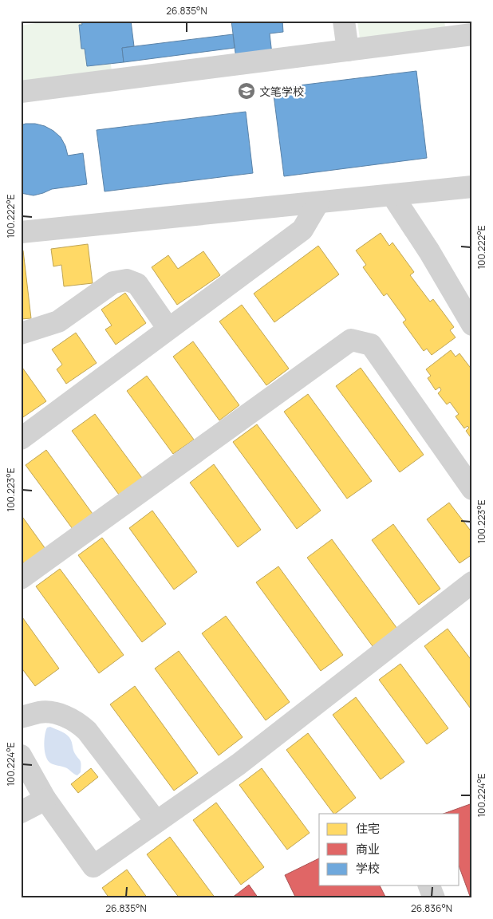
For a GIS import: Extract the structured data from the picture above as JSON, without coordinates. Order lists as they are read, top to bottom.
{
  "places": {
    "school or university": ["文笔学校"]
  },
  "legend": ["住宅", "商业", "学校"],
  "coordinates": [
    "26.835°N",
    "100.222°E",
    "100.223°E",
    "100.224°E",
    "26.836°N"
  ]
}
